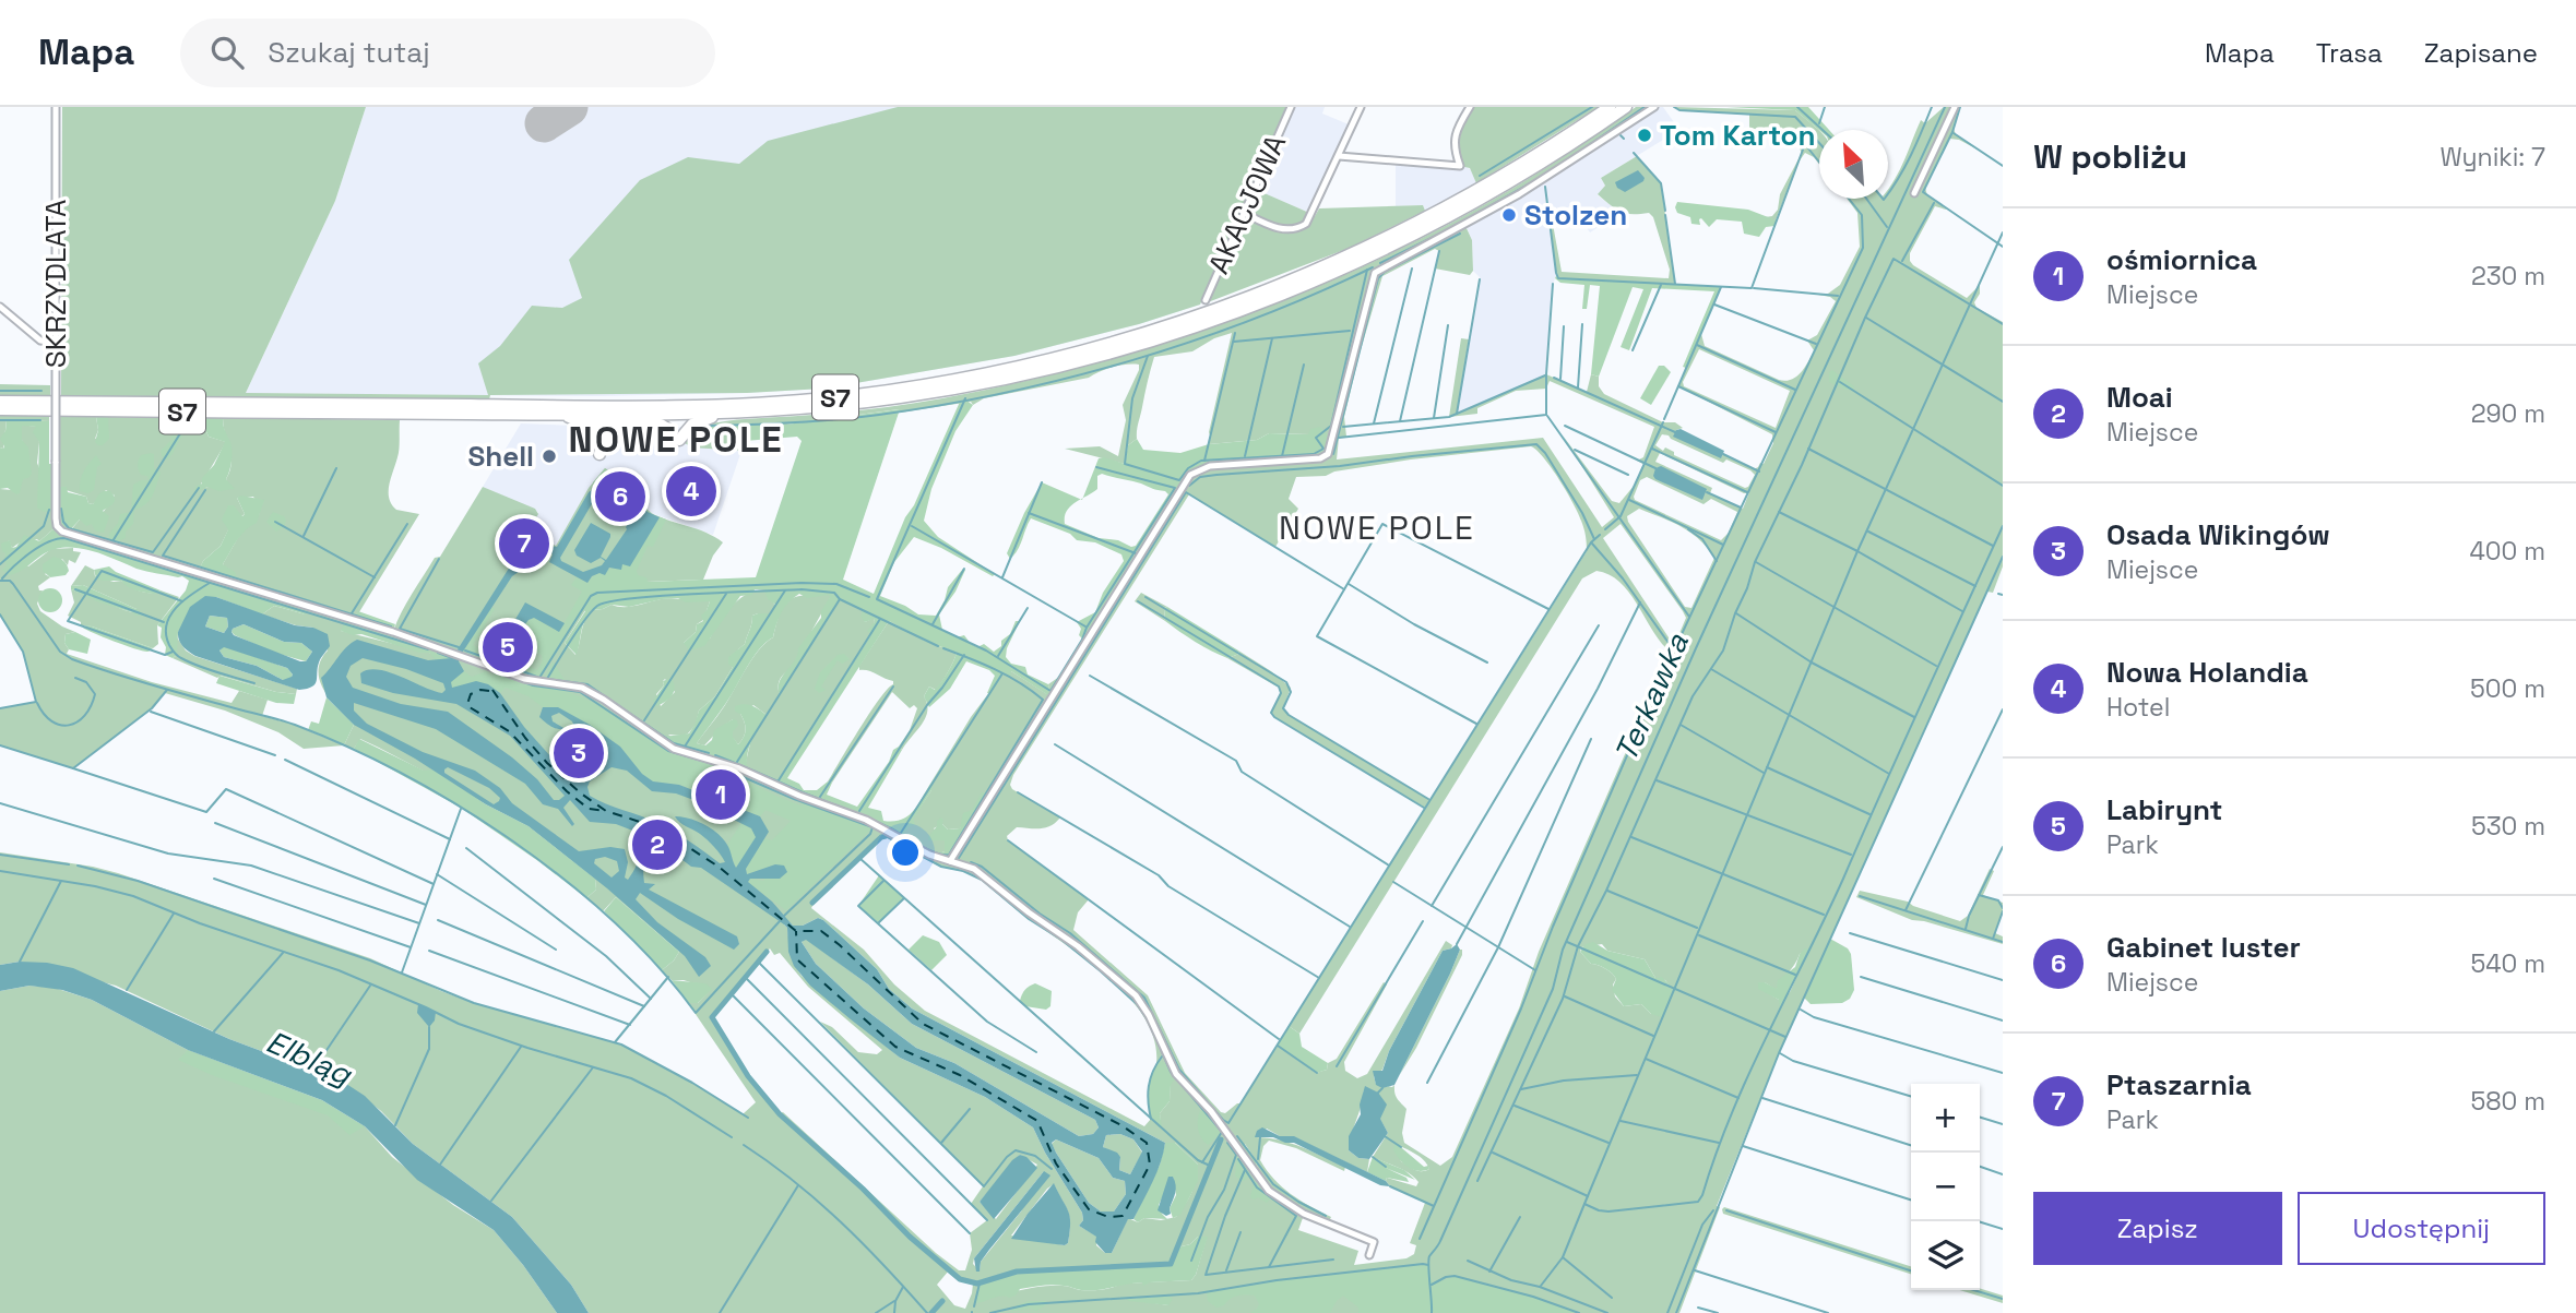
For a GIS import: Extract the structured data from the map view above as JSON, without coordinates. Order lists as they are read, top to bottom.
{
  "streets": {
    "highway": ["S7"],
    "street": ["AKACJOWA", "SKRZYDLATA"]
  },
  "districts": ["NOWE POLE", "NOWE POLE"],
  "water": ["Terkawka", "Elbląg"],
  "places": ["Tom Karton", "Stolzen", "Shell"],
  "north": "top left",
  "page": {
    "header": "Mapa",
    "search": "Szukaj tutaj",
    "nav": ["Mapa", "Trasa", "Zapisane"],
    "heading": ["W pobliżu", "Wyniki: 7"],
    "list": [
      {
        "mark": "1",
        "name": "ośmiornica",
        "note": "Miejsce",
        "value": "230 m"
      },
      {
        "mark": "2",
        "name": "Moai",
        "note": "Miejsce",
        "value": "290 m"
      },
      {
        "mark": "3",
        "name": "Osada Wikingów",
        "note": "Miejsce",
        "value": "400 m"
      },
      {
        "mark": "4",
        "name": "Nowa Holandia",
        "note": "Hotel",
        "value": "500 m"
      },
      {
        "mark": "5",
        "name": "Labirynt",
        "note": "Park",
        "value": "530 m"
      },
      {
        "mark": "6",
        "name": "Gabinet luster",
        "note": "Miejsce",
        "value": "540 m"
      },
      {
        "mark": "7",
        "name": "Ptaszarnia",
        "note": "Park",
        "value": "580 m"
      }
    ],
    "pins": [
      "4",
      "6",
      "7",
      "5",
      "3",
      "1",
      "2"
    ],
    "map_buttons": ["+", "−"],
    "buttons": ["Zapisz", "Udostępnij"]
  }
}
